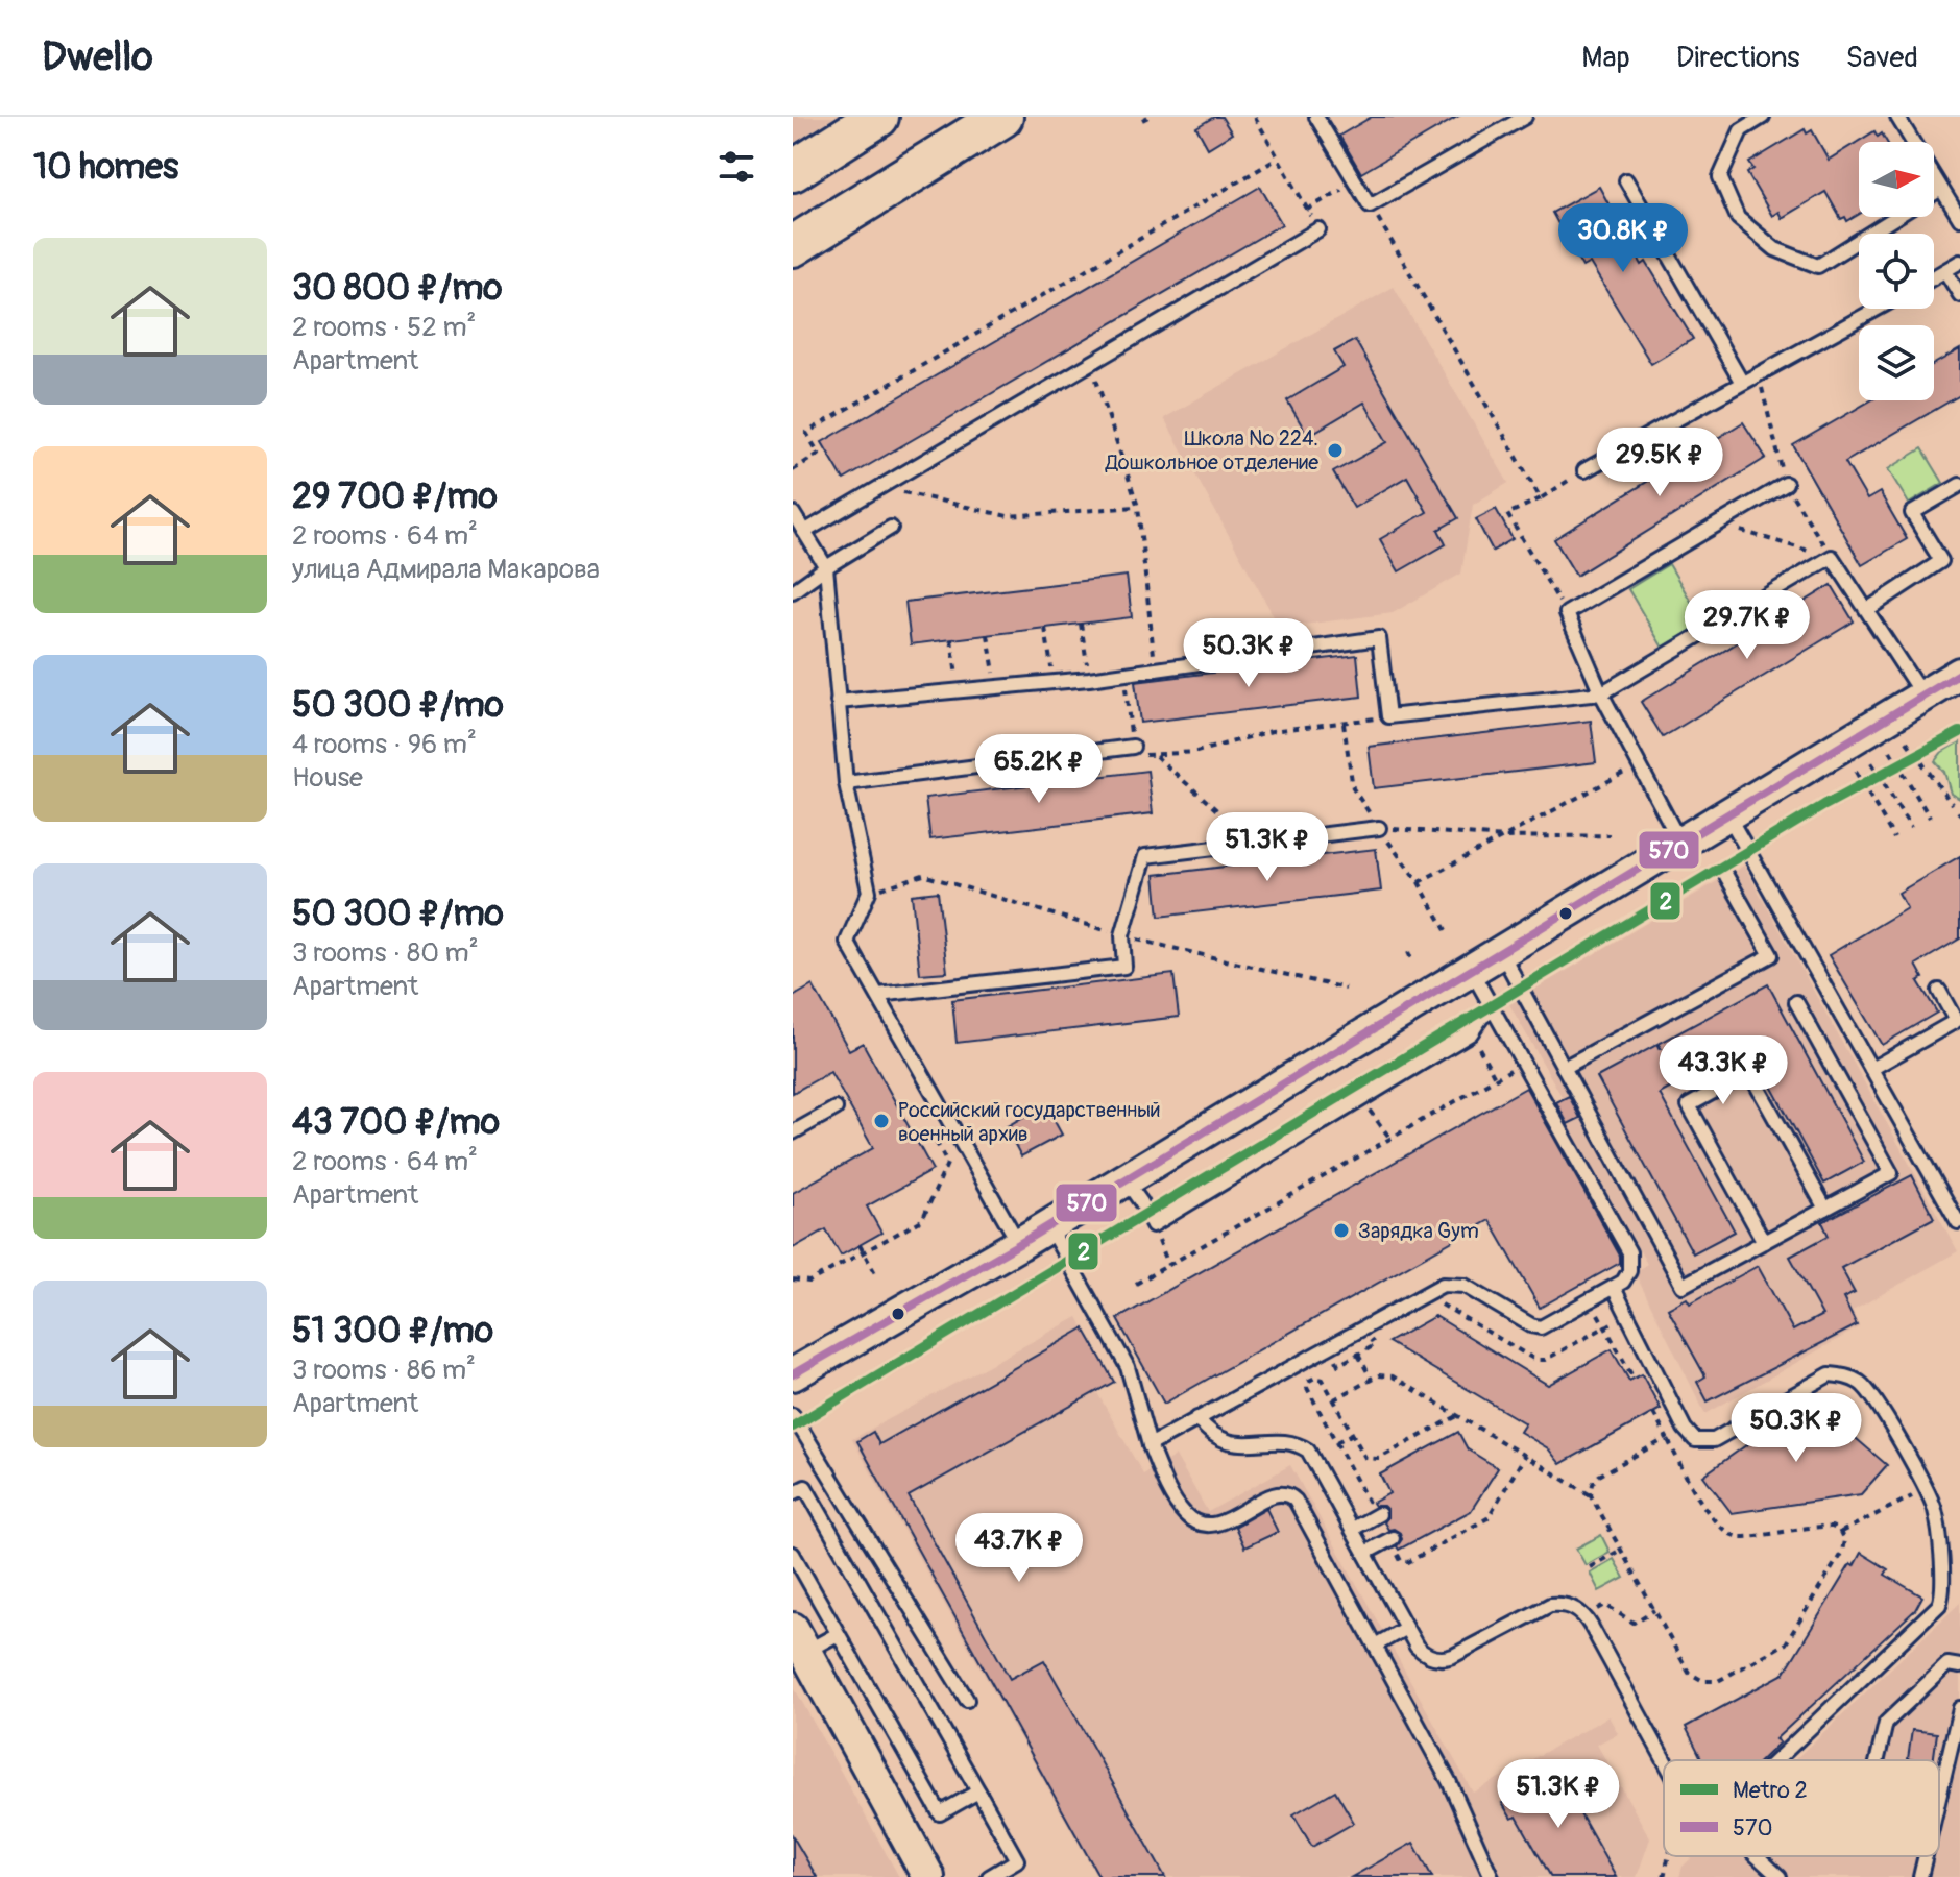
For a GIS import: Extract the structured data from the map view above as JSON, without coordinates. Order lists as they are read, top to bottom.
{
  "places": ["Школа № 224. Дошкольное отделение", "Российский государственный военный архив", "Зарядка Gym"],
  "lines": ["transit line 570", "metro line 2"],
  "legend": ["Metro 2", "570"],
  "north": "right",
  "page": {
    "header": "Dwello",
    "nav": ["Map", "Directions", "Saved"],
    "heading": "10 homes",
    "price": [
      "30.8K ₽",
      "29.5K ₽",
      "29.7K ₽",
      "50.3K ₽",
      "65.2K ₽",
      "51.3K ₽",
      "43.3K ₽",
      "50.3K ₽",
      "43.7K ₽",
      "51.3K ₽"
    ],
    "list": [
      {
        "name": "30 800 ₽/mo",
        "note": "2 rooms · 52 m² · Apartment"
      },
      {
        "name": "29 700 ₽/mo",
        "note": "2 rooms · 64 m² · улица Адмирала Макарова"
      },
      {
        "name": "50 300 ₽/mo",
        "note": "4 rooms · 96 m² · House"
      },
      {
        "name": "50 300 ₽/mo",
        "note": "3 rooms · 80 m² · Apartment"
      },
      {
        "name": "43 700 ₽/mo",
        "note": "2 rooms · 64 m² · Apartment"
      },
      {
        "name": "51 300 ₽/mo",
        "note": "3 rooms · 86 m² · Apartment"
      }
    ]
  }
}
